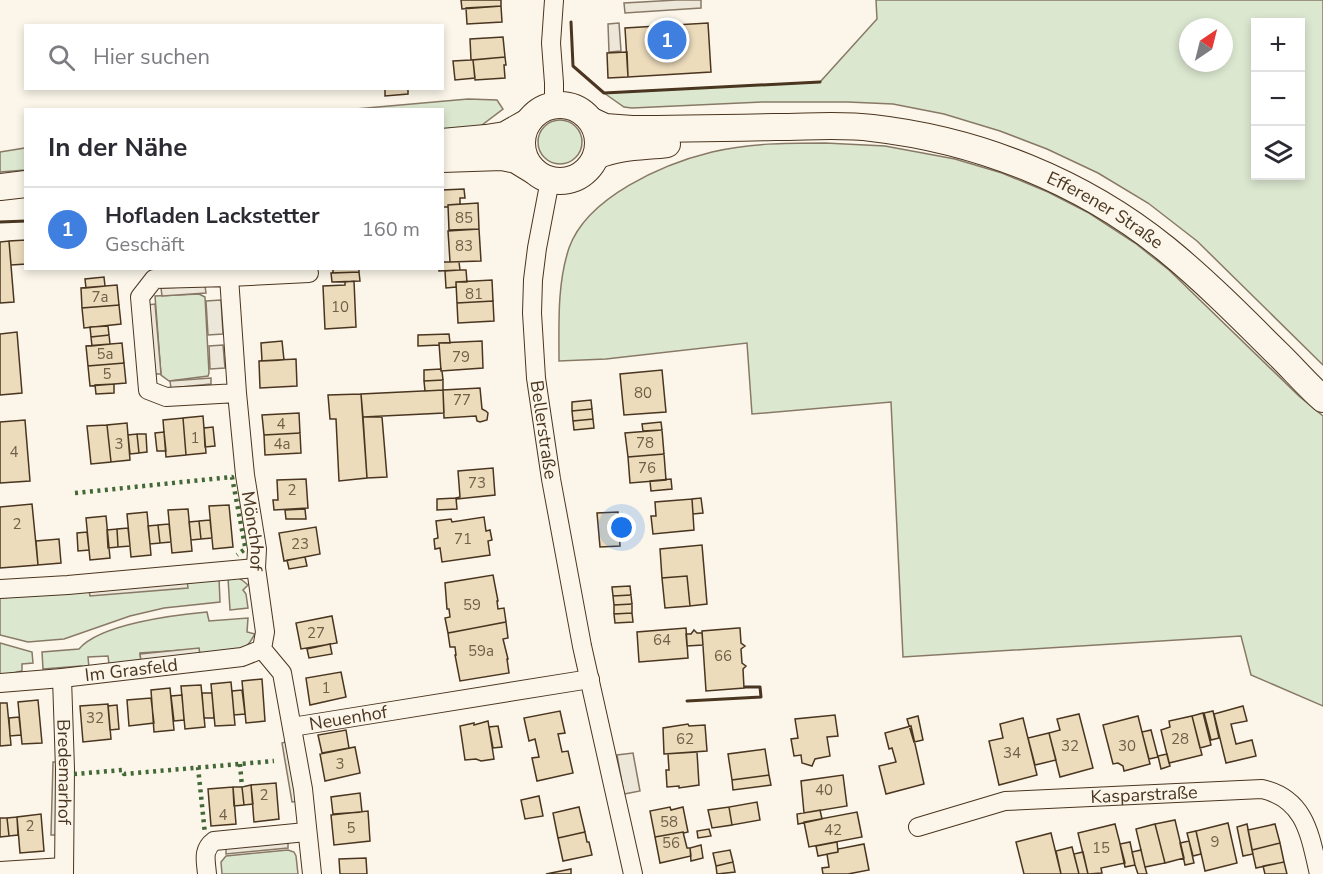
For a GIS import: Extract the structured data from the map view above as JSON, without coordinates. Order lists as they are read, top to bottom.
{
  "streets": {
    "street": [
      "Efferener Straße",
      "Bellerstraße",
      "Mönchhof",
      "Im Grasfeld",
      "Neuenhof",
      "Bredemarhof",
      "Kasparstraße"
    ]
  },
  "crossings": [
    ["Efferener Straße", "Bellerstraße"],
    ["Bellerstraße", "Neuenhof"],
    ["Mönchhof", "Im Grasfeld"],
    ["Mönchhof", "Neuenhof"],
    ["Im Grasfeld", "Neuenhof"],
    ["Im Grasfeld", "Bredemarhof"]
  ],
  "house_numbers": [
    "85",
    "83",
    "81",
    "7a",
    "10",
    "5a",
    "79",
    "5",
    "80",
    "77",
    "4",
    "1",
    "78",
    "3",
    "4a",
    "4",
    "76",
    "73",
    "2",
    "2",
    "71",
    "23",
    "59",
    "27",
    "64",
    "59a",
    "66",
    "1",
    "32",
    "62",
    "28",
    "32",
    "30",
    "34",
    "3",
    "40",
    "2",
    "4",
    "58",
    "2",
    "5",
    "42",
    "9",
    "56",
    "15"
  ],
  "north": "top right",
  "page": {
    "map_buttons": ["+", "−"],
    "pins": "1",
    "search": "Hier suchen",
    "heading": "In der Nähe",
    "list": [
      {
        "mark": "1",
        "name": "Hofladen Lackstetter",
        "note": "Geschäft",
        "value": "160 m"
      }
    ]
  }
}
